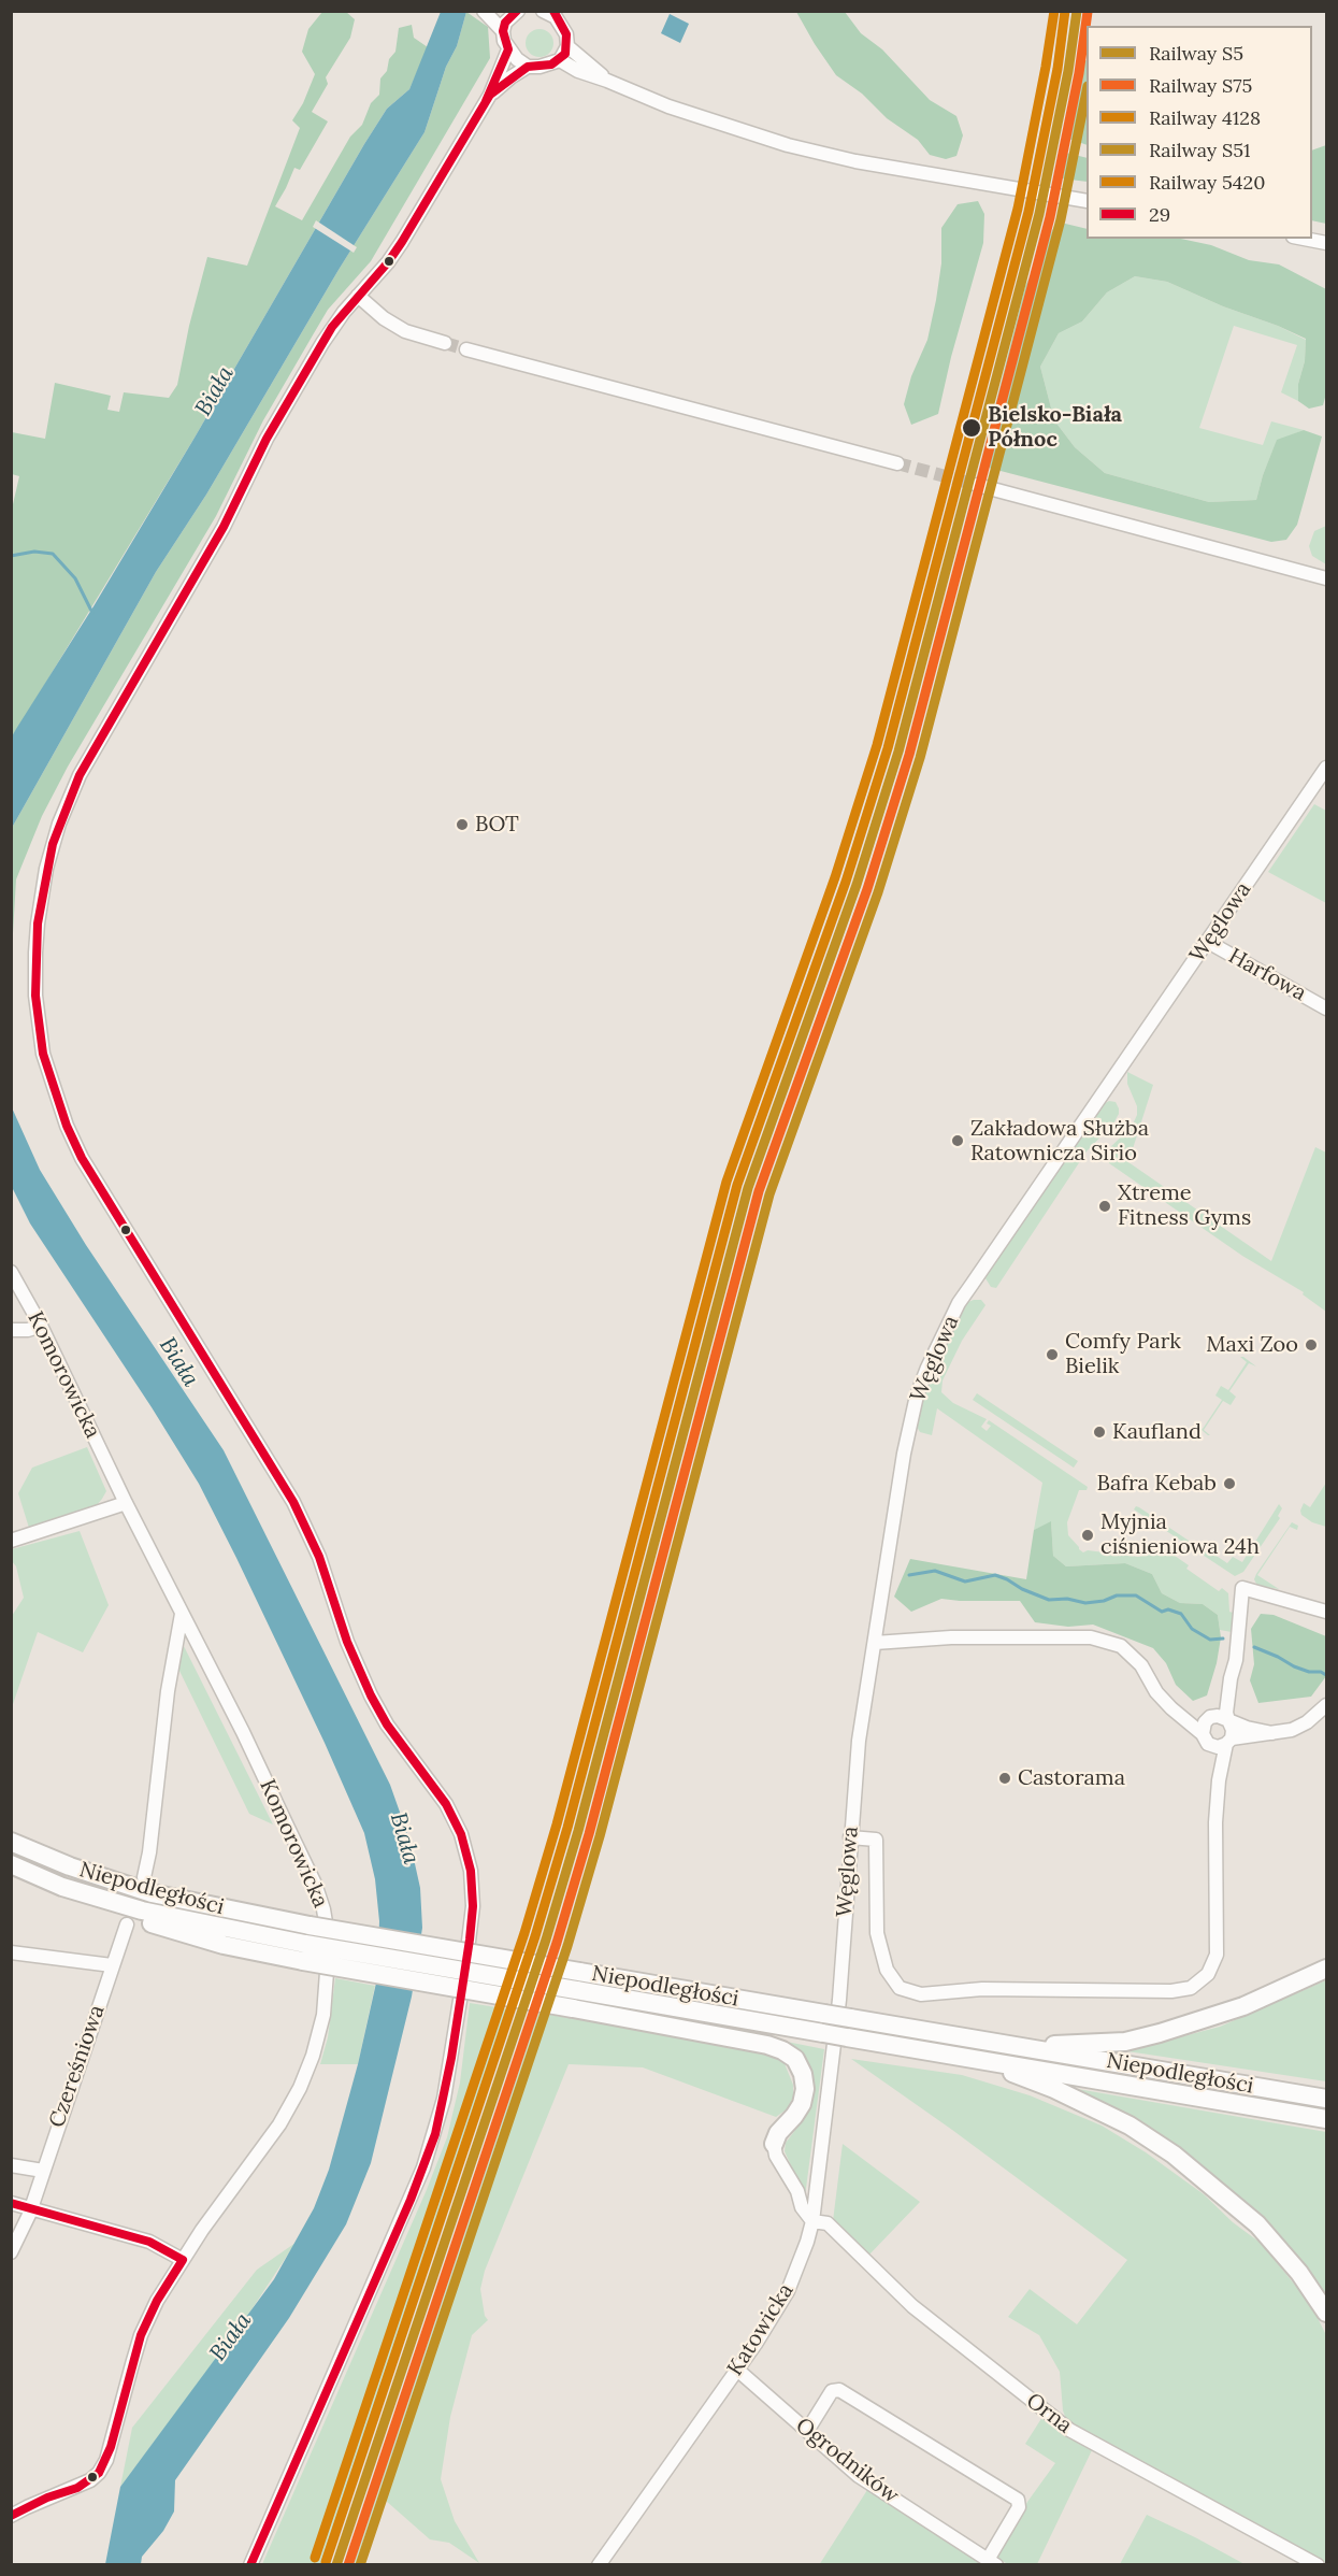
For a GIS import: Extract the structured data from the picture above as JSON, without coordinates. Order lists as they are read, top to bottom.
{
  "streets": {
    "highway": ["Niepodległości"],
    "street": [
      "Węglowa",
      "Harfowa",
      "Komorowicka",
      "Czereśniowa",
      "Katowicka",
      "Orna",
      "Ogrodników"
    ]
  },
  "crossings": [
    ["Węglowa", "Harfowa"],
    ["Węglowa", "Katowicka"],
    ["Katowicka", "Orna"],
    ["Katowicka", "Ogrodników"]
  ],
  "water": ["Biała"],
  "places": [
    "Bielsko-Biała Północ",
    "BOT",
    "Zakładowa Służba Ratownicza Sirio",
    "Xtreme Fitness Gyms",
    "Maxi Zoo",
    "Comfy Park Bielik",
    "Kaufland",
    "Bafra Kebab",
    "Myjnia ciśnieniowa 24h",
    "Castorama"
  ],
  "lines": [
    "rail line S5",
    "rail line 4128",
    "rail line 5420",
    "transit line 29",
    "rail line S75",
    "rail line S51"
  ],
  "legend": [
    "Railway S5",
    "Railway S75",
    "Railway 4128",
    "Railway S51",
    "Railway 5420",
    "29"
  ]
}
